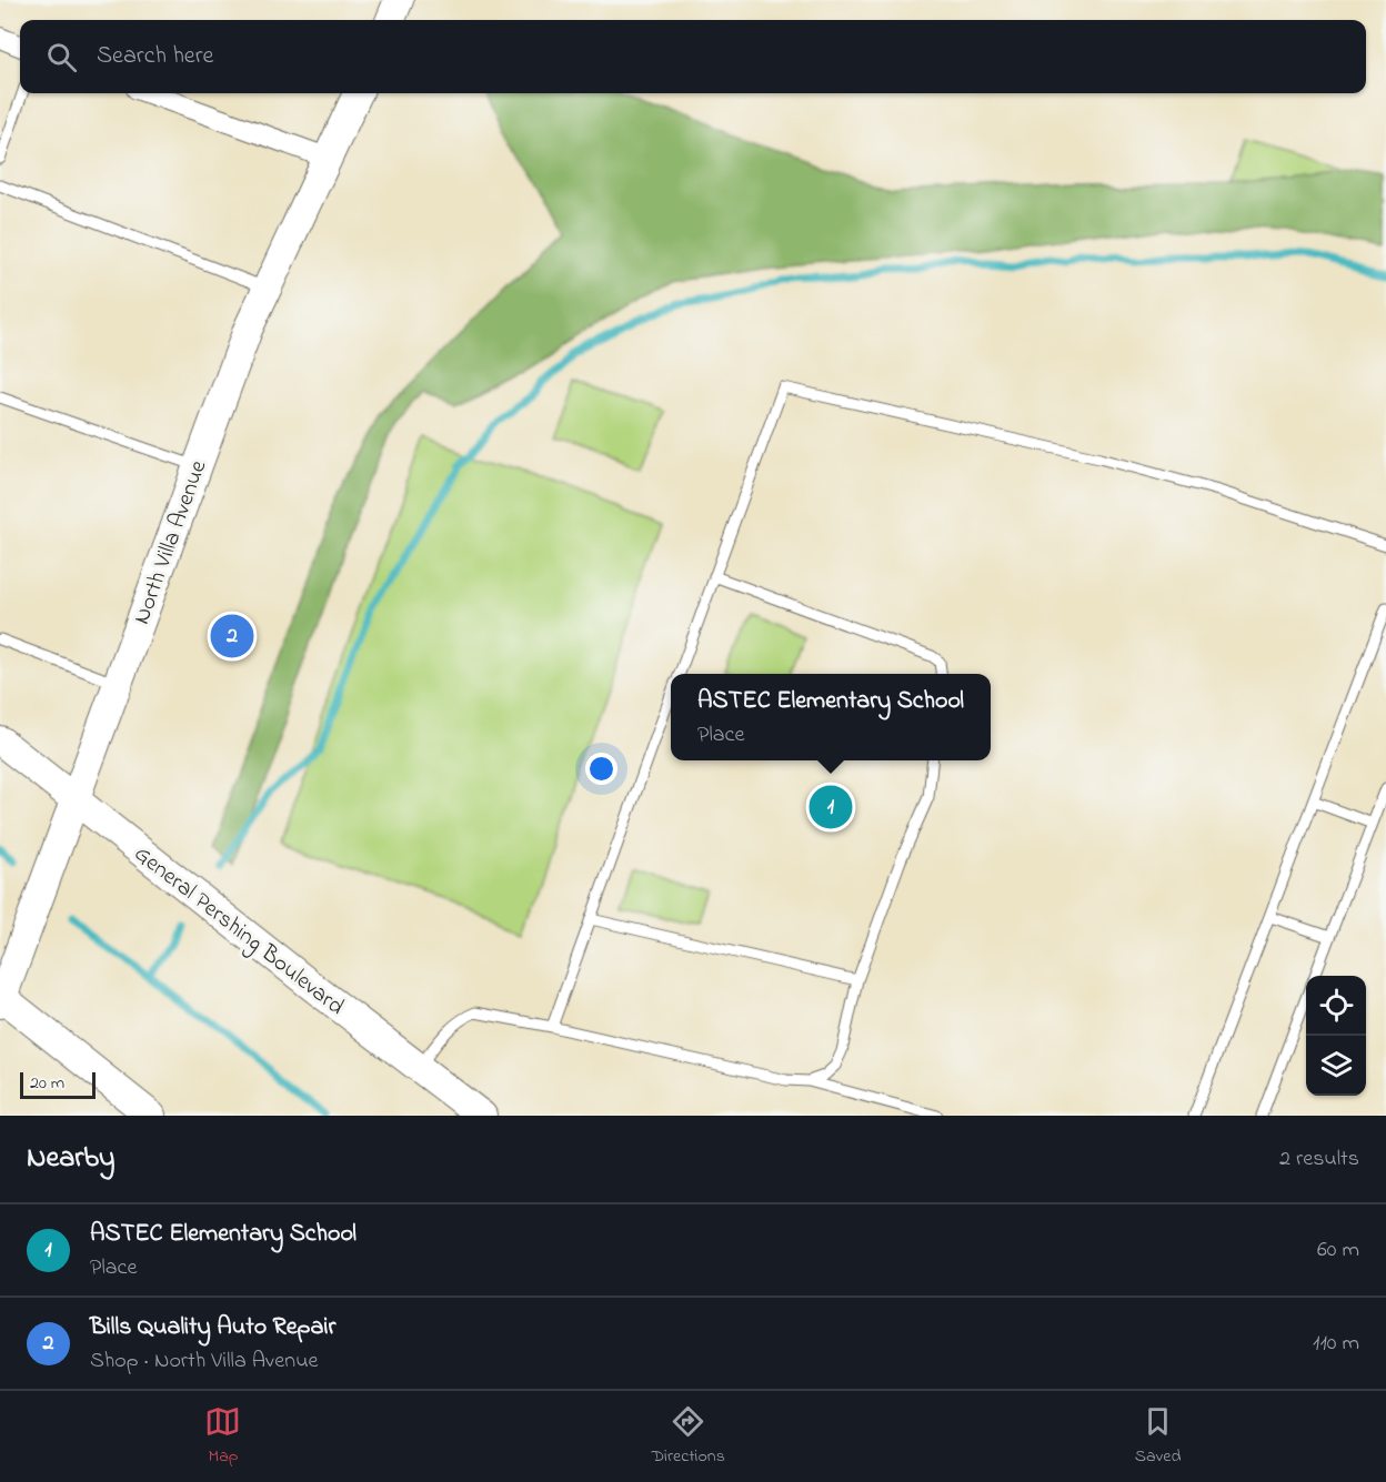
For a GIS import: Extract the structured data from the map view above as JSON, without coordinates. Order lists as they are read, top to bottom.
{
  "streets": {
    "main road": ["North Villa Avenue", "General Pershing Boulevard"]
  },
  "crossings": [
    ["North Villa Avenue", "General Pershing Boulevard"]
  ],
  "scale_bar": "20 m",
  "page": {
    "search": "Search here",
    "pins": ["2", "1"],
    "popup": ["ASTEC Elementary School", "Place"],
    "scale": "20 m",
    "heading": ["Nearby", "2 results"],
    "list": [
      {
        "mark": "1",
        "name": "ASTEC Elementary School",
        "note": "Place",
        "value": "60 m"
      },
      {
        "mark": "2",
        "name": "Bills Quality Auto Repair",
        "note": "Shop · North Villa Avenue",
        "value": "110 m"
      }
    ],
    "nav": ["Map", "Directions", "Saved"]
  }
}
